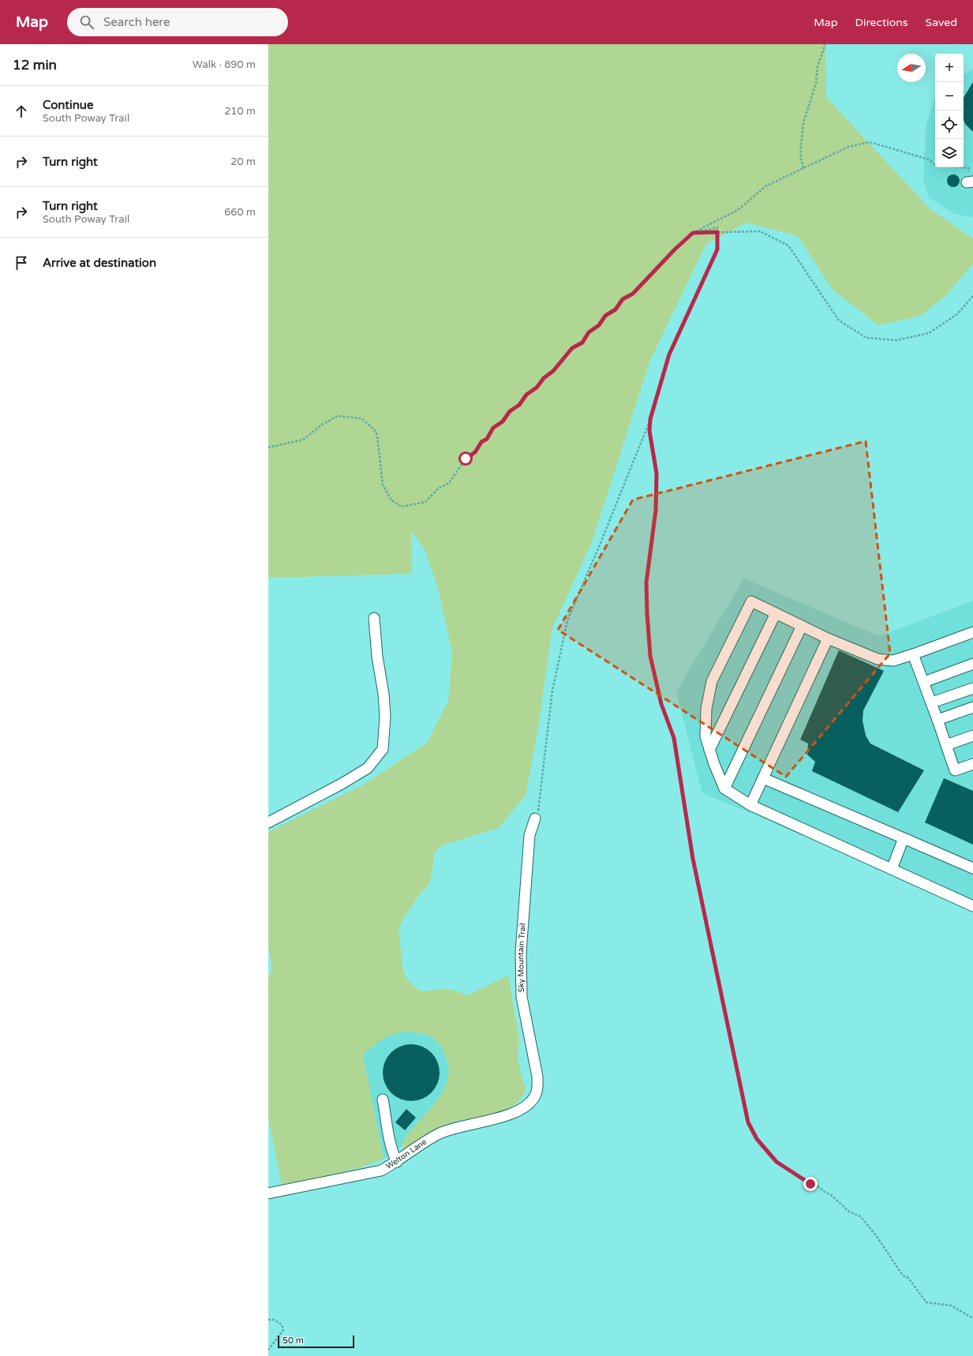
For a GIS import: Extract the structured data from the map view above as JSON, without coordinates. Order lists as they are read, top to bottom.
{
  "streets": {
    "street": ["Sky Mountain Trail", "Welton Lane"]
  },
  "crossings": [
    ["Sky Mountain Trail", "Welton Lane"]
  ],
  "scale_bar": "50 m",
  "north": "left",
  "page": {
    "header": "Map",
    "search": "Search here",
    "nav": ["Map", "Directions", "Saved"],
    "heading": ["12 min", "Walk · 890 m"],
    "map_buttons": ["+", "−"],
    "list": [
      ["Continue", "South Poway Trail", "210 m"],
      ["Turn right", "20 m"],
      ["Turn right", "South Poway Trail", "660 m"],
      "Arrive at destination"
    ],
    "scale": "50 m"
  }
}
